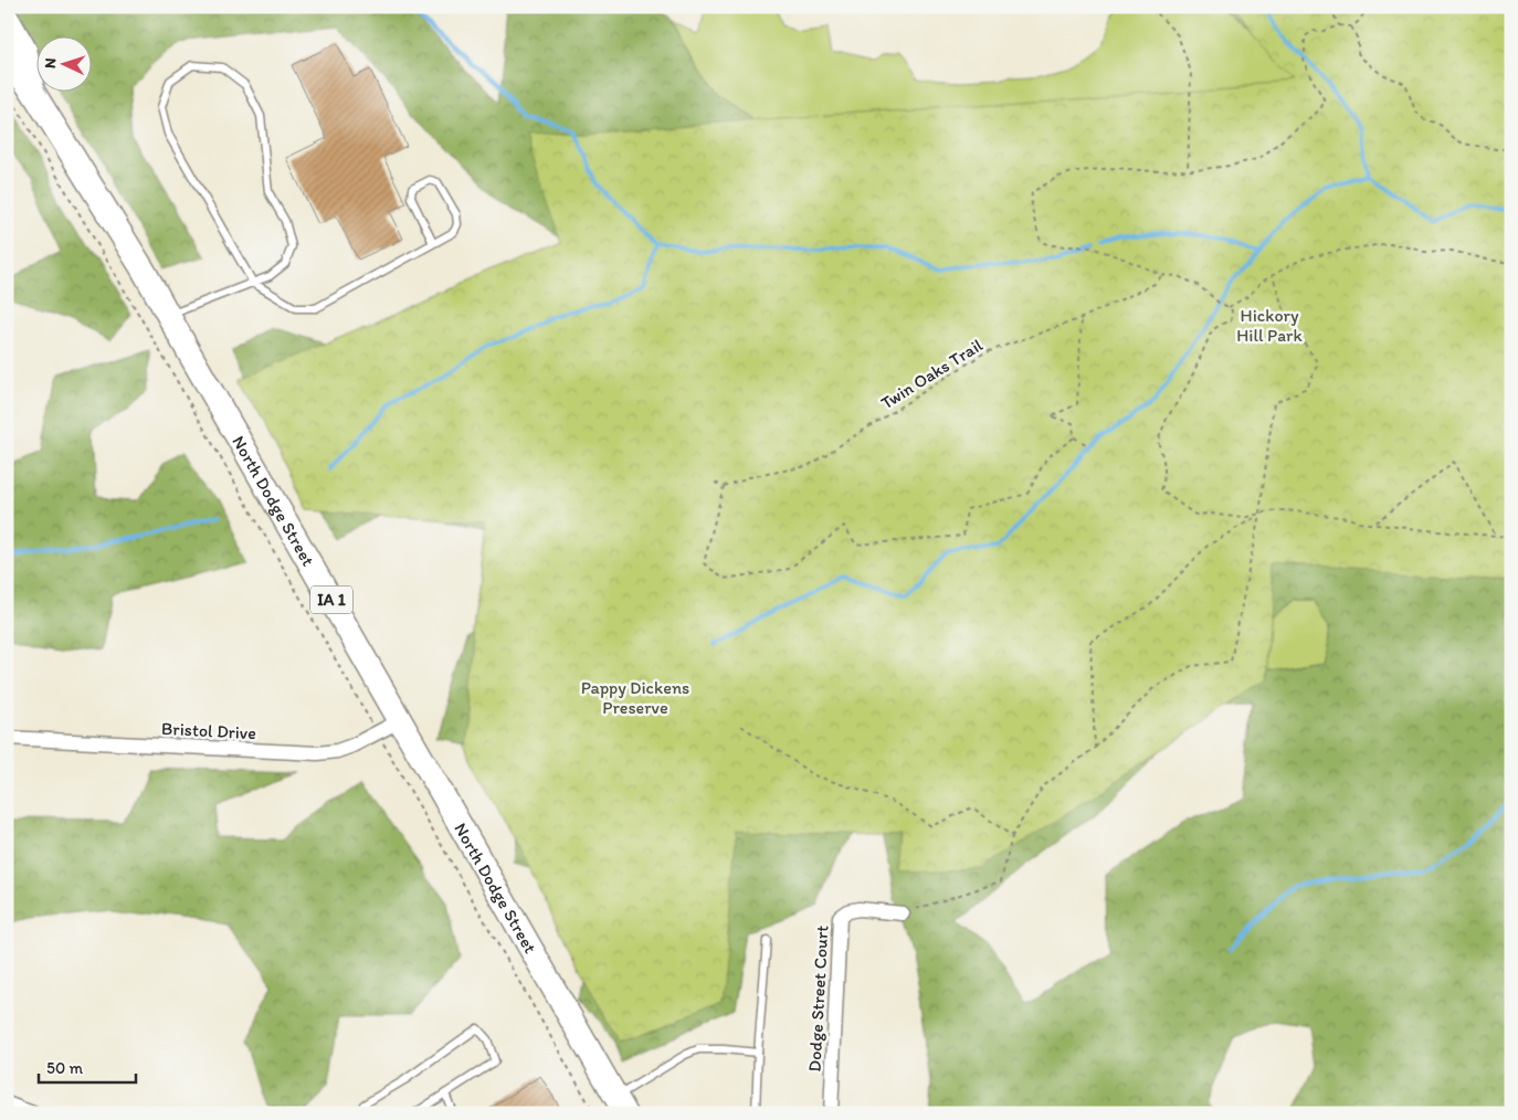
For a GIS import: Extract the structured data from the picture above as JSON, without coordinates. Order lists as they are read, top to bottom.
{
  "streets": {
    "main road": ["North Dodge Street", "IA 1"],
    "street": ["Bristol Drive", "Dodge Street Court"],
    "path": ["Twin Oaks Trail"]
  },
  "crossings": [
    ["North Dodge Street", "Bristol Drive"]
  ],
  "parks": ["Hickory Hill Park", "Pappy Dickens Preserve"],
  "scale_bar": "50 m",
  "north": "left"
}
